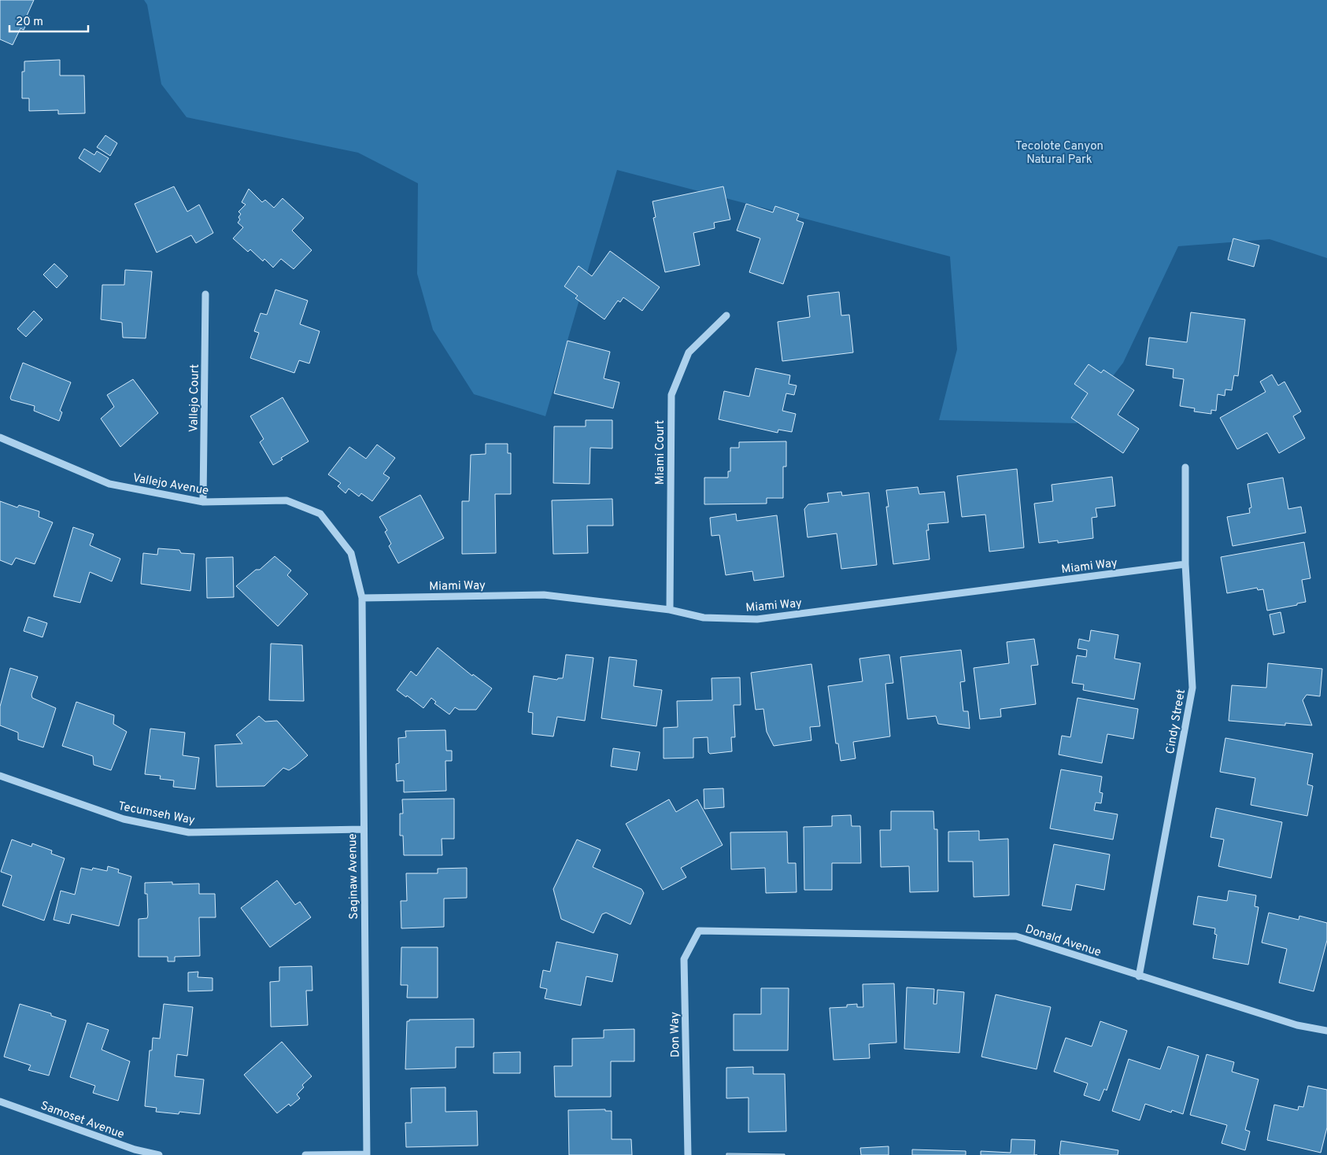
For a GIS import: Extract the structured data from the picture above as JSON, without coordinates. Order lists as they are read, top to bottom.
{
  "streets": {
    "street": [
      "Vallejo Court",
      "Miami Court",
      "Vallejo Avenue",
      "Miami Way",
      "Cindy Street",
      "Tecumseh Way",
      "Saginaw Avenue",
      "Donald Avenue",
      "Don Way",
      "Samoset Avenue"
    ]
  },
  "crossings": [
    ["Vallejo Court", "Vallejo Avenue"],
    ["Miami Court", "Miami Way"],
    ["Vallejo Avenue", "Miami Way"],
    ["Vallejo Avenue", "Saginaw Avenue"],
    ["Miami Way", "Cindy Street"],
    ["Miami Way", "Saginaw Avenue"],
    ["Cindy Street", "Donald Avenue"],
    ["Tecumseh Way", "Saginaw Avenue"],
    ["Donald Avenue", "Don Way"]
  ],
  "parks": ["Tecolote Canyon Natural Park"],
  "scale_bar": "20 m"
}
